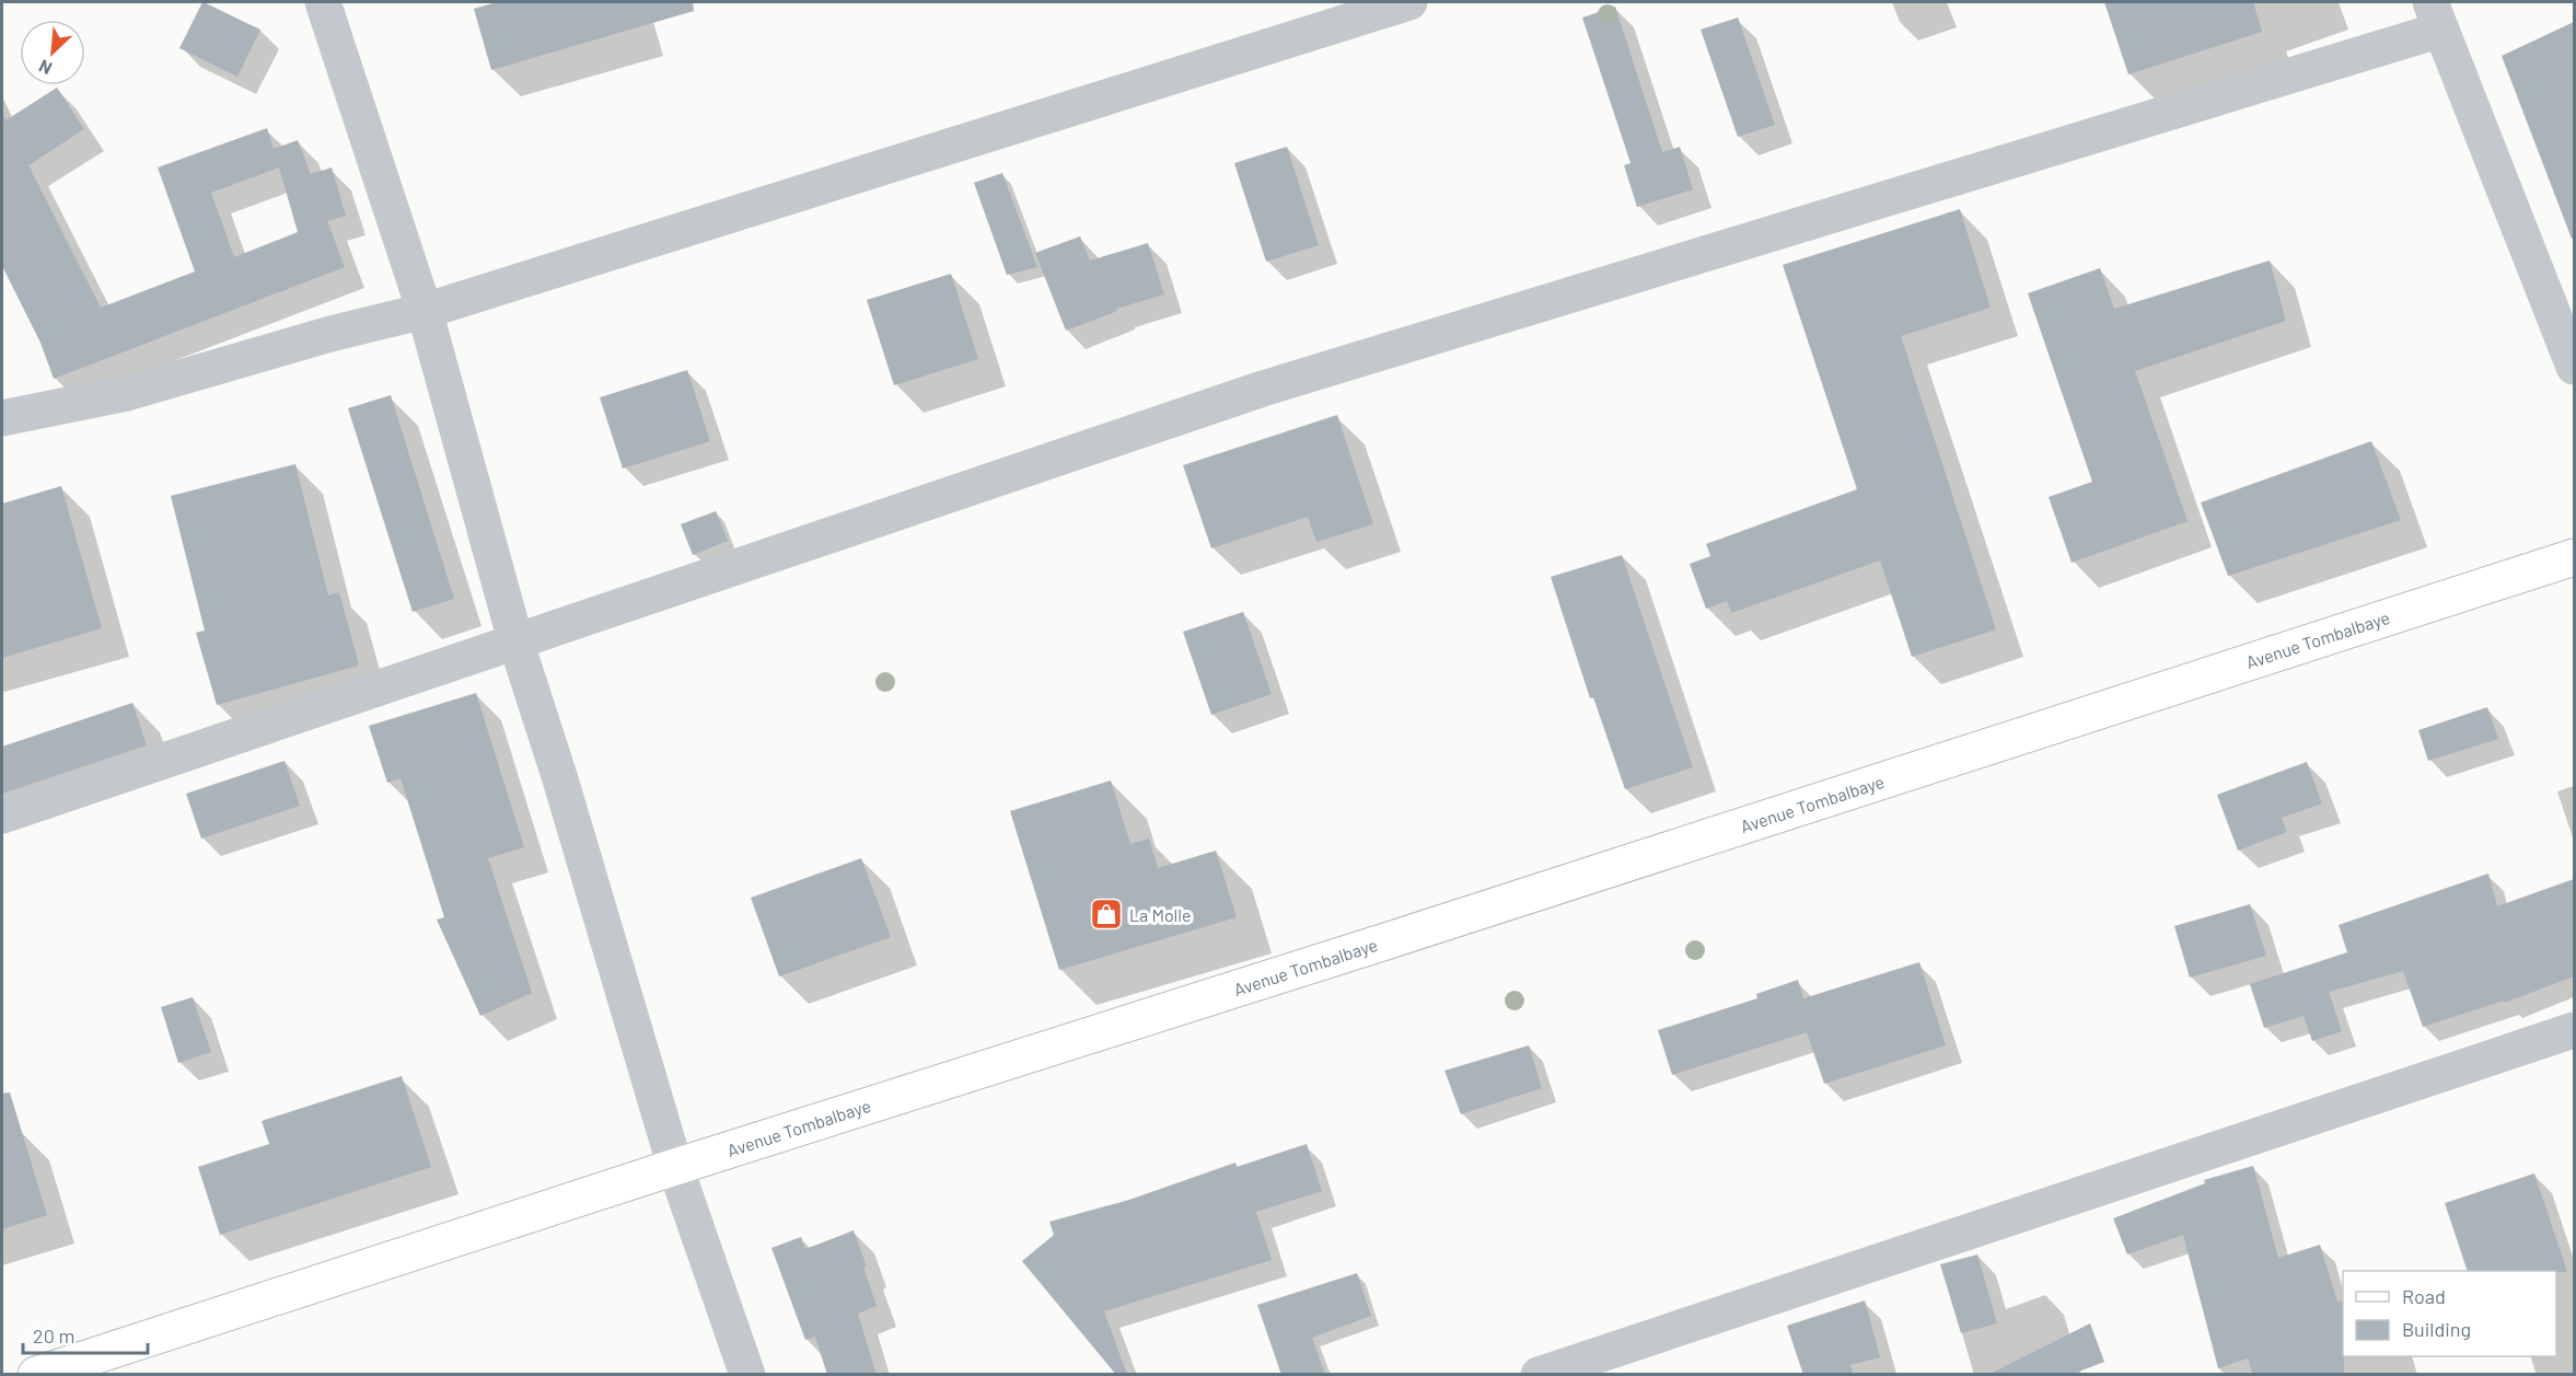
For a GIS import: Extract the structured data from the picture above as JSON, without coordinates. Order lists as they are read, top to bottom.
{
  "streets": {
    "main road": ["Avenue Tombalbaye"]
  },
  "places": {
    "shop": ["La Molle"]
  },
  "legend": ["Road", "Building"],
  "scale_bar": "20 m",
  "north": "bottom left"
}
